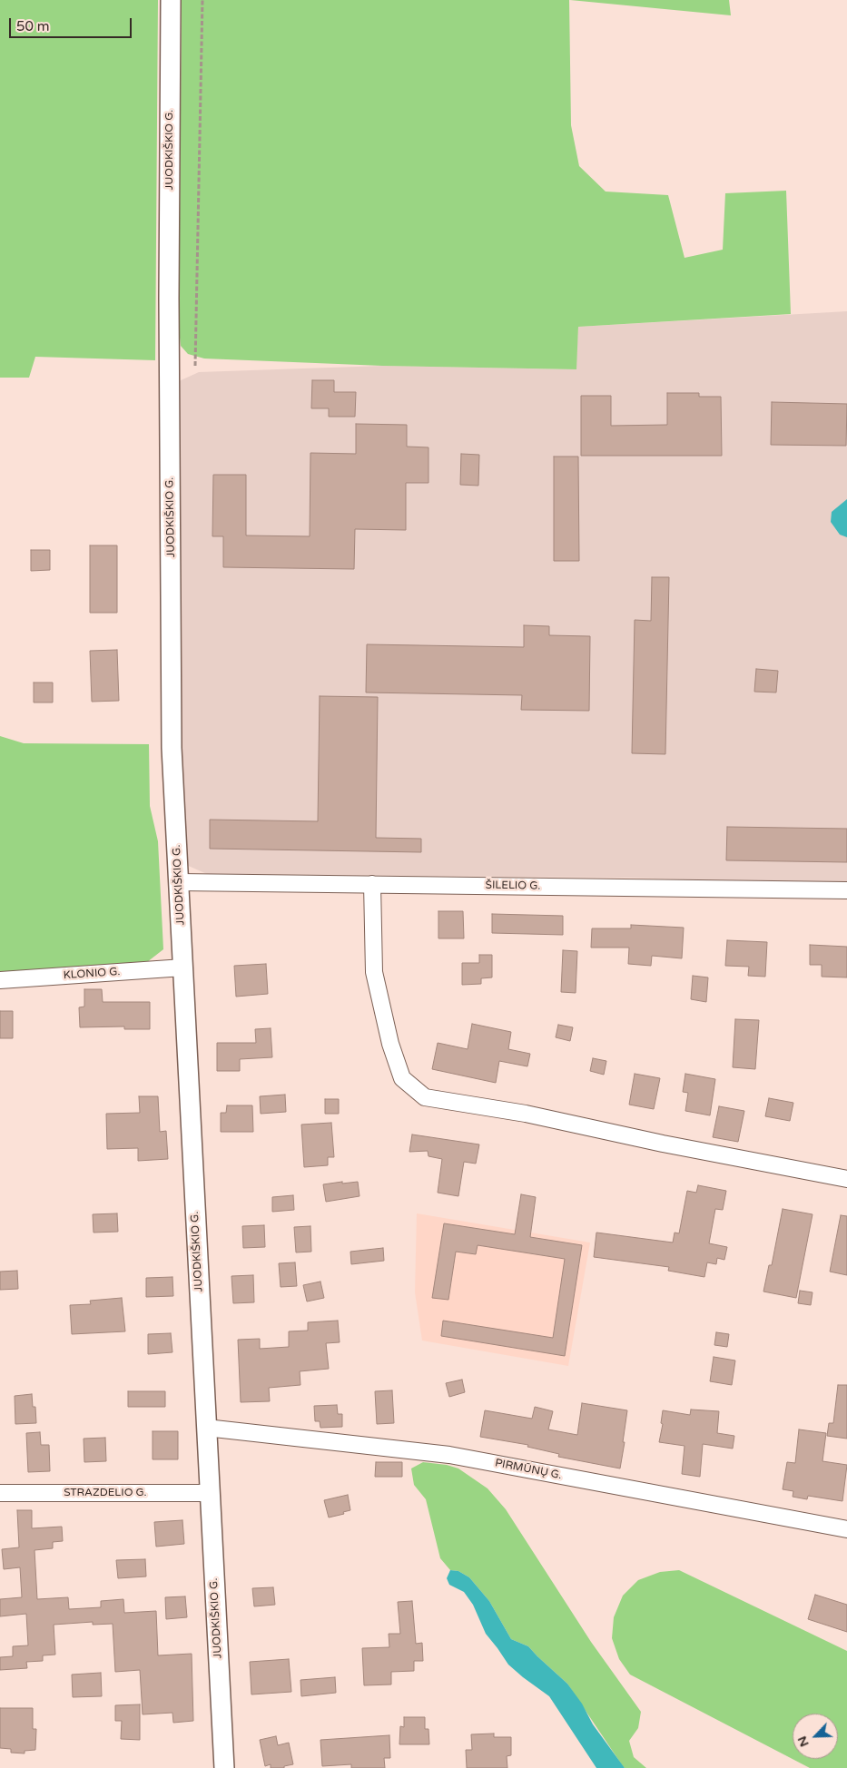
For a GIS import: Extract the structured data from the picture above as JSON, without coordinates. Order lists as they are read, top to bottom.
{
  "streets": {
    "street": [
      "JUODKIŠKIO G.",
      "ŠILELIO G.",
      "KLONIO G.",
      "PIRMŪNŲ G.",
      "STRAZDELIO G."
    ]
  },
  "crossings": [
    ["JUODKIŠKIO G.", "ŠILELIO G."],
    ["JUODKIŠKIO G.", "KLONIO G."],
    ["JUODKIŠKIO G.", "PIRMŪNŲ G."],
    ["JUODKIŠKIO G.", "STRAZDELIO G."]
  ],
  "scale_bar": "50 m",
  "north": "bottom left"
}
